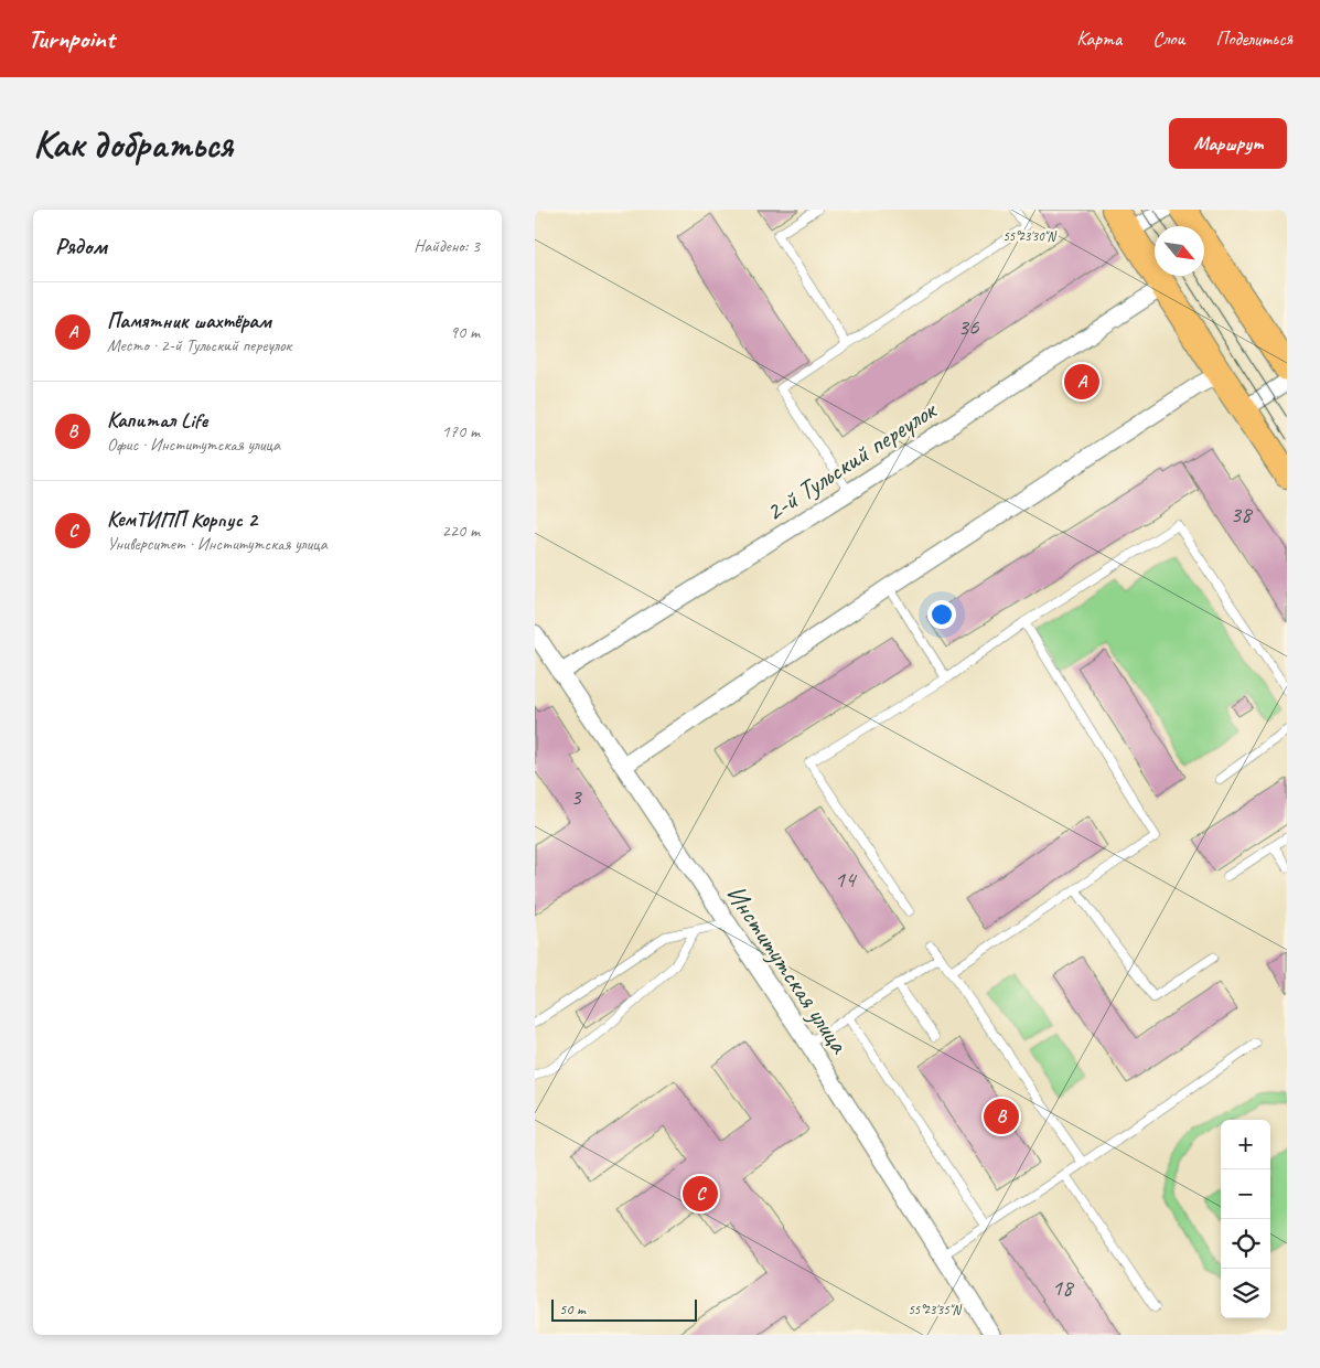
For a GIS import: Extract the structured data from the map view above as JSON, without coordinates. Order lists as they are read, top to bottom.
{
  "streets": {
    "street": ["2-й Тульский переулок", "Институтская улица"]
  },
  "crossings": [
    ["2-й Тульский переулок", "Институтская улица"]
  ],
  "house_numbers": [
    "36",
    "38",
    "3",
    "14",
    "18"
  ],
  "scale_bar": "50 m",
  "north": "bottom right",
  "page": {
    "header": "Turnpoint",
    "nav": ["Карта", "Слои", "Поделиться"],
    "buttons": "Маршрут",
    "title": "Как добраться",
    "heading": ["Рядом", "Найдено: 3"],
    "list": [
      {
        "mark": "A",
        "name": "Памятник шахтёрам",
        "note": "Место · 2-й Тульский переулок",
        "value": "90 m"
      },
      {
        "mark": "B",
        "name": "Капитал Life",
        "note": "Офис · Институтская улица",
        "value": "170 m"
      },
      {
        "mark": "C",
        "name": "КемТИПП Корпус 2",
        "note": "Университет · Институтская улица",
        "value": "220 m"
      }
    ],
    "pins": ["A", "B", "C"],
    "map_buttons": ["+", "−"],
    "scale": "50 m"
  },
  "coordinates": ["55°23'30\"N", "55°23'35\"N"]
}
